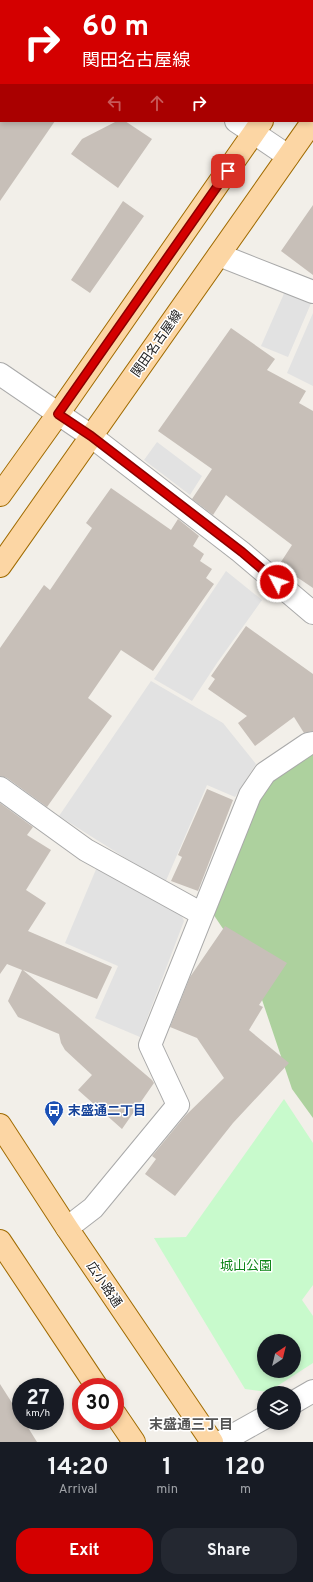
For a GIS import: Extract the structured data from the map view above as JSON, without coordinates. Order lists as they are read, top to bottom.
{
  "streets": {
    "main road": ["関田名古屋線", "広小路通"]
  },
  "districts": ["末盛通三丁目"],
  "parks": ["城山公園"],
  "places": {
    "bus stop": ["末盛通二丁目"]
  },
  "north": "top right",
  "page": {
    "turn": ["60 m", "関田名古屋線"],
    "speed": "27 km/h",
    "limit": "30",
    "eta": [
      "14:20",
      "Arrival",
      "1",
      "min",
      "120",
      "m"
    ],
    "buttons": ["Exit", "Share"]
  }
}
